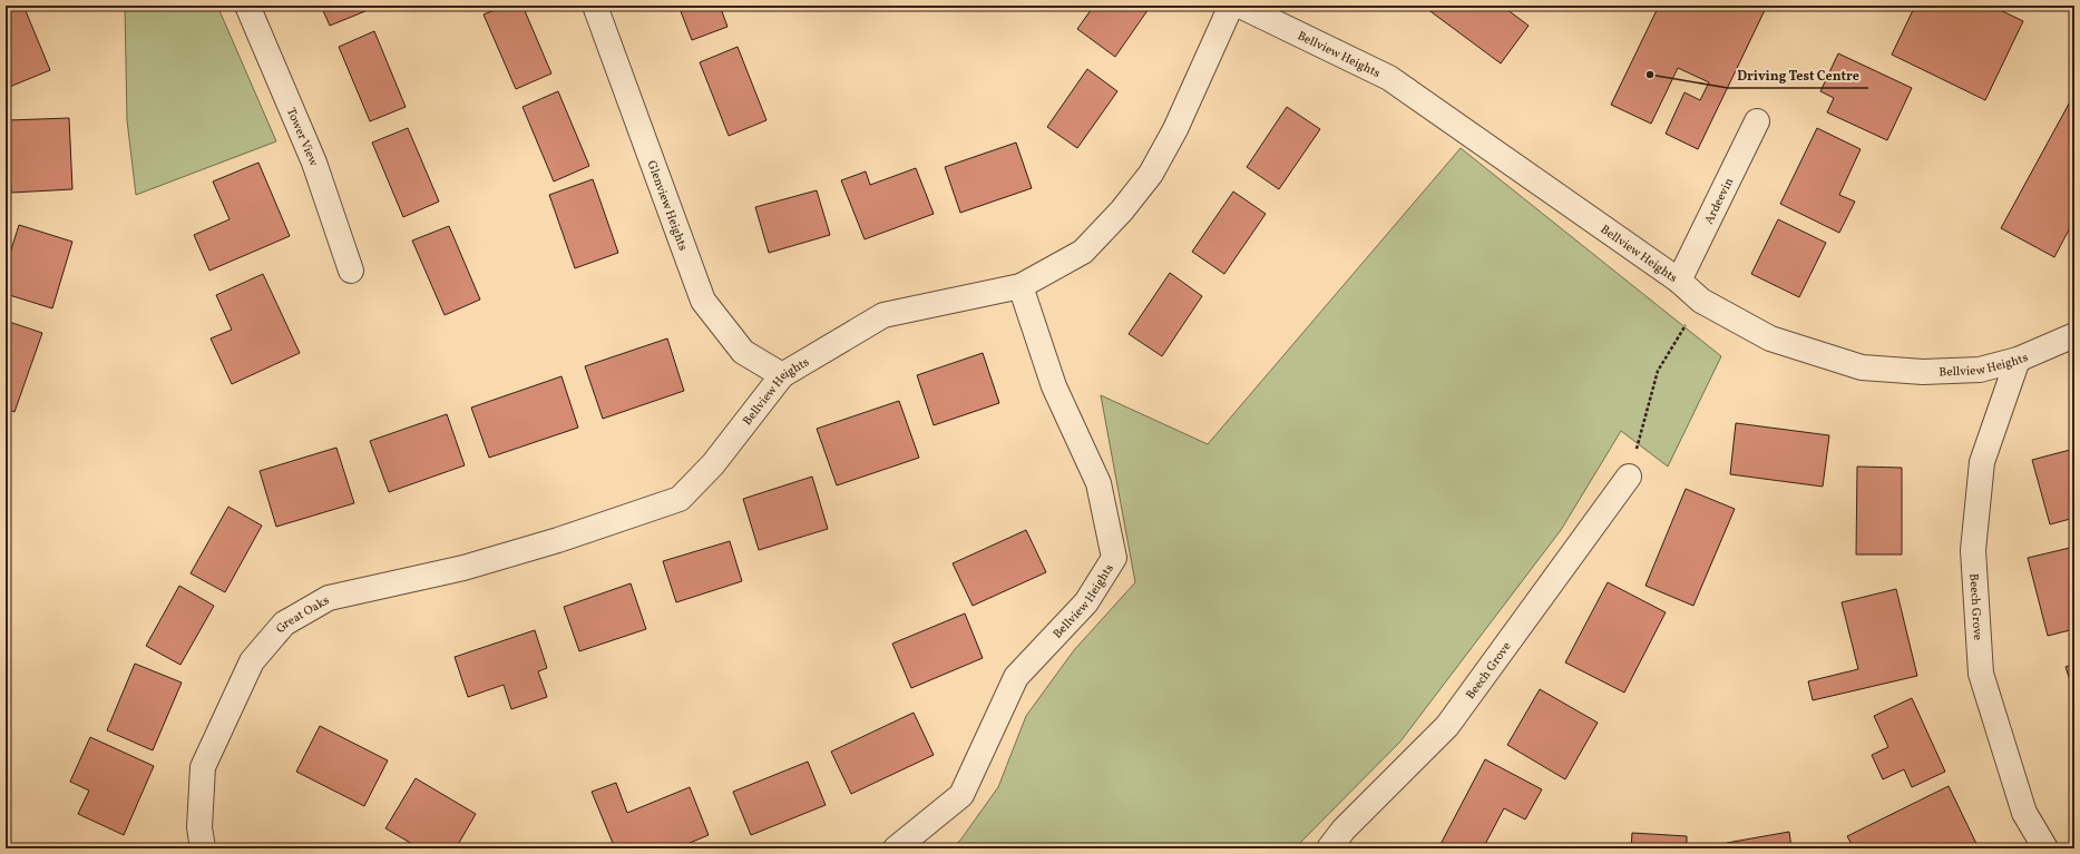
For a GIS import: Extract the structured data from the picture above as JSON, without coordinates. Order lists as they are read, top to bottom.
{
  "streets": {
    "street": [
      "Bellview Heights",
      "Tower View",
      "Ardeevin",
      "Glenview Heights",
      "Beech Grove",
      "Great Oaks"
    ]
  },
  "crossings": [
    ["Bellview Heights", "Ardeevin"],
    ["Bellview Heights", "Glenview Heights"],
    ["Bellview Heights", "Beech Grove"],
    ["Bellview Heights", "Great Oaks"]
  ],
  "places": ["Driving Test Centre"]
}
